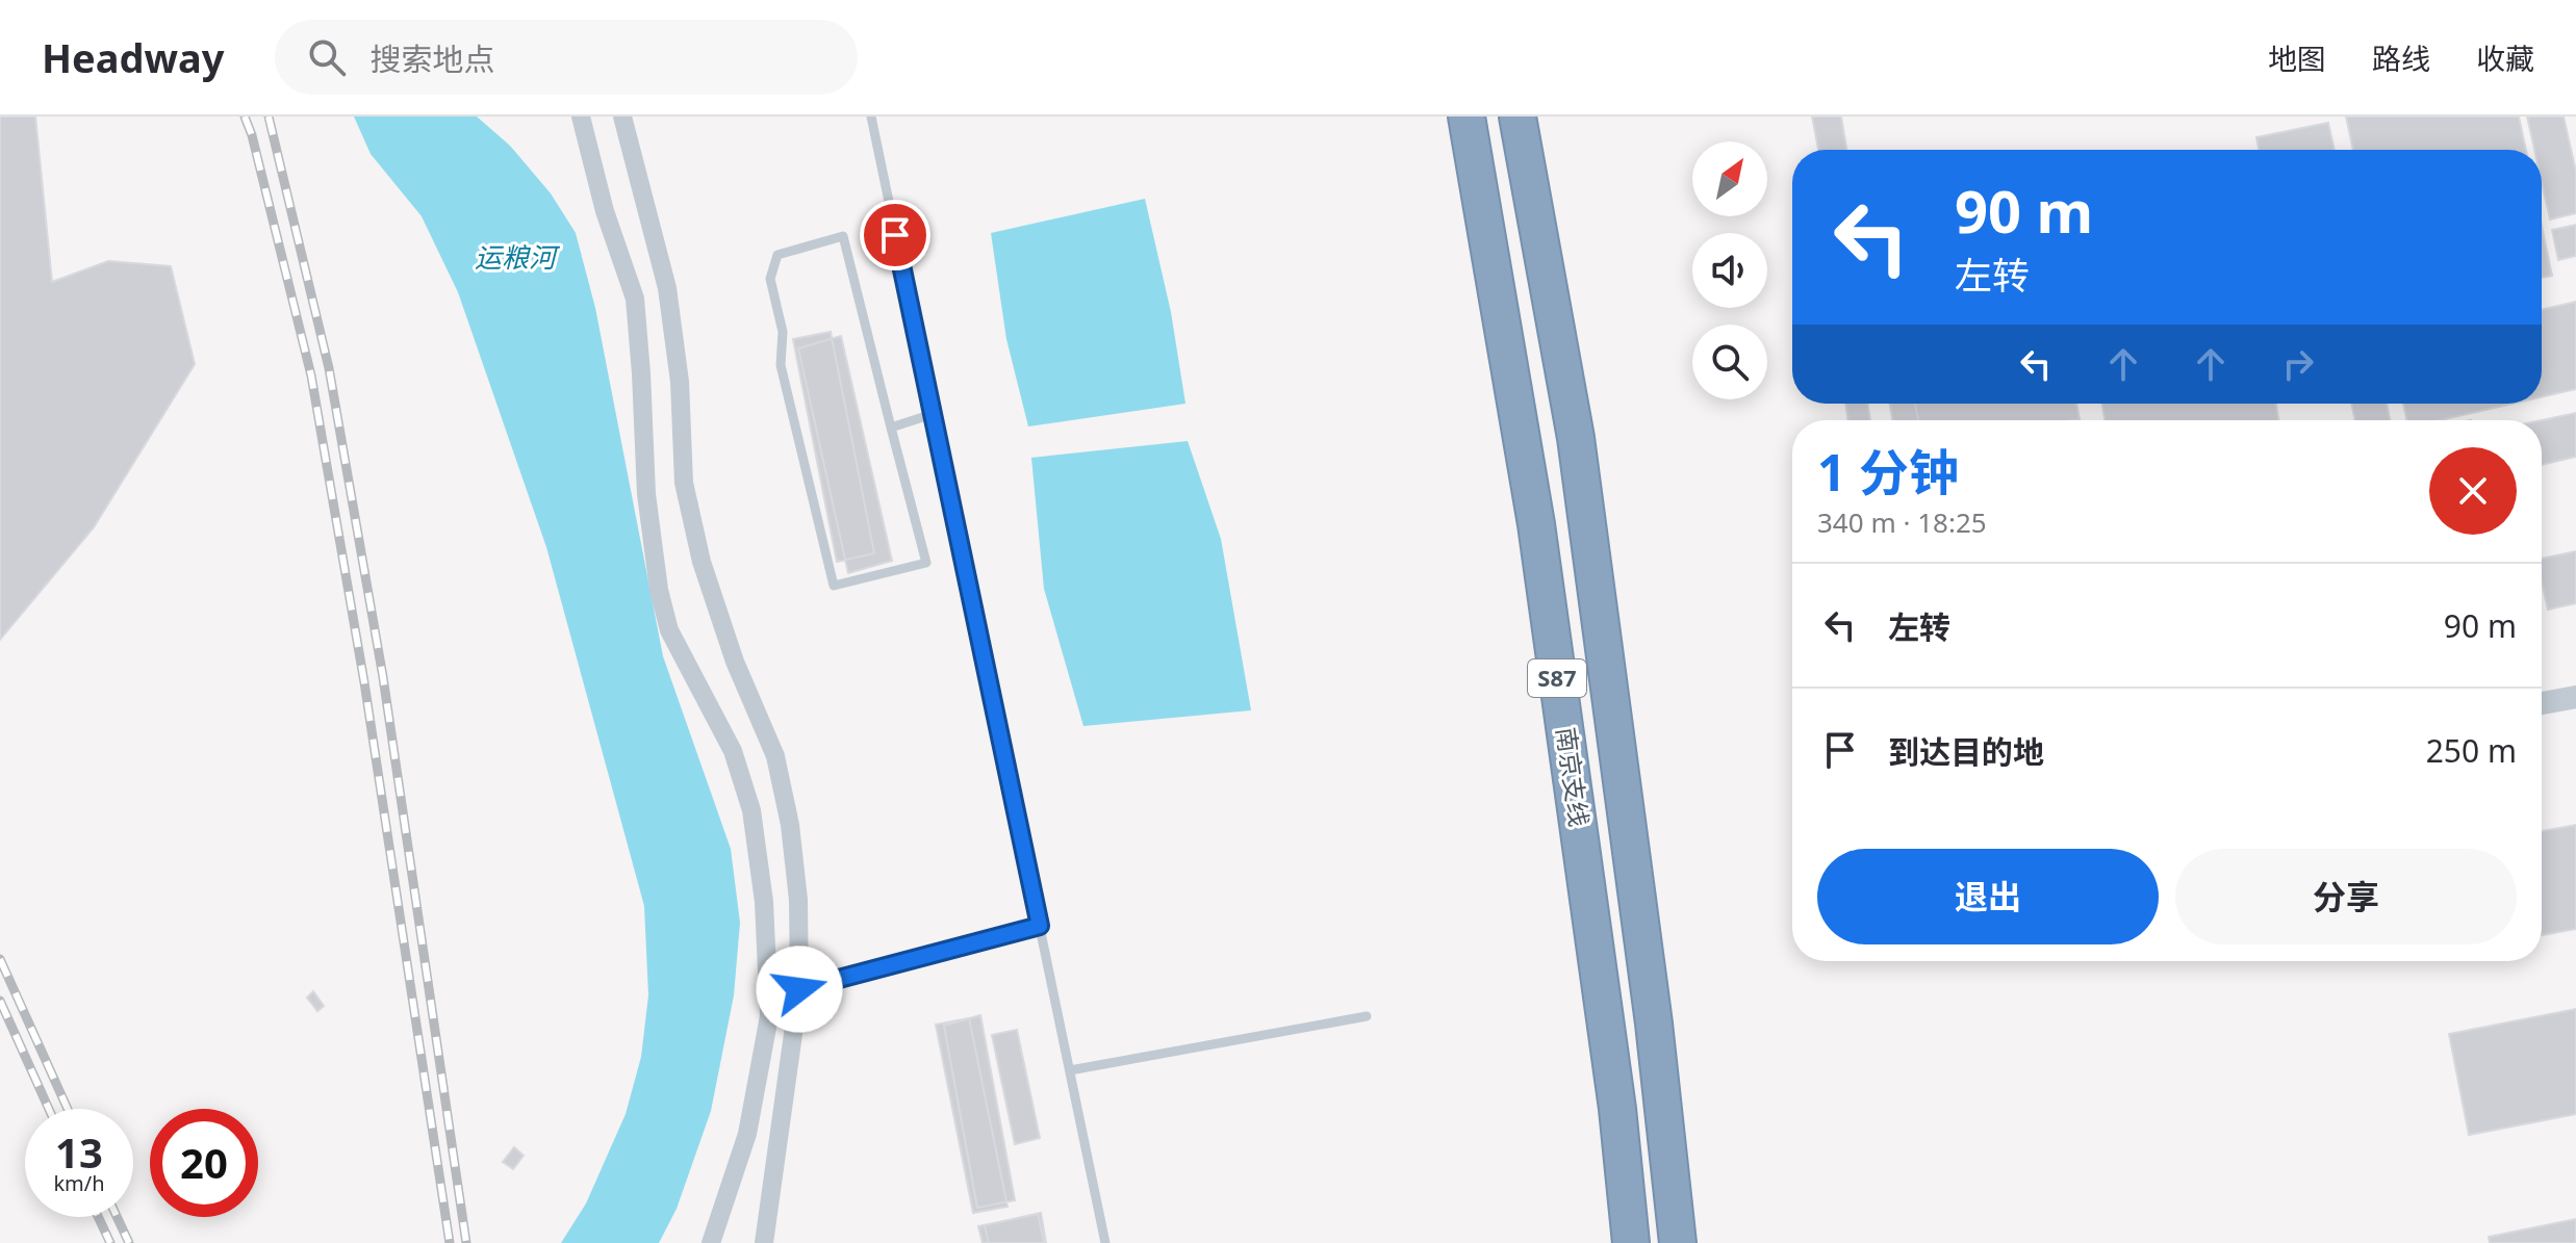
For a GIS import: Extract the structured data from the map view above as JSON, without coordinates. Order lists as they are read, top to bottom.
{
  "streets": {
    "highway": ["S87", "南京支线"]
  },
  "water": ["运粮河"],
  "north": "top right",
  "page": {
    "header": "Headway",
    "search": "搜索地点",
    "nav": ["地图", "路线", "收藏"],
    "turn": ["90 m", "左转"],
    "heading": ["1 分钟", "340 m · 18:25"],
    "list": [
      {
        "name": "左转",
        "value": "90 m"
      },
      {
        "name": "到达目的地",
        "value": "250 m"
      }
    ],
    "buttons": ["退出", "分享"],
    "speed": "13 km/h",
    "limit": "20"
  }
}
